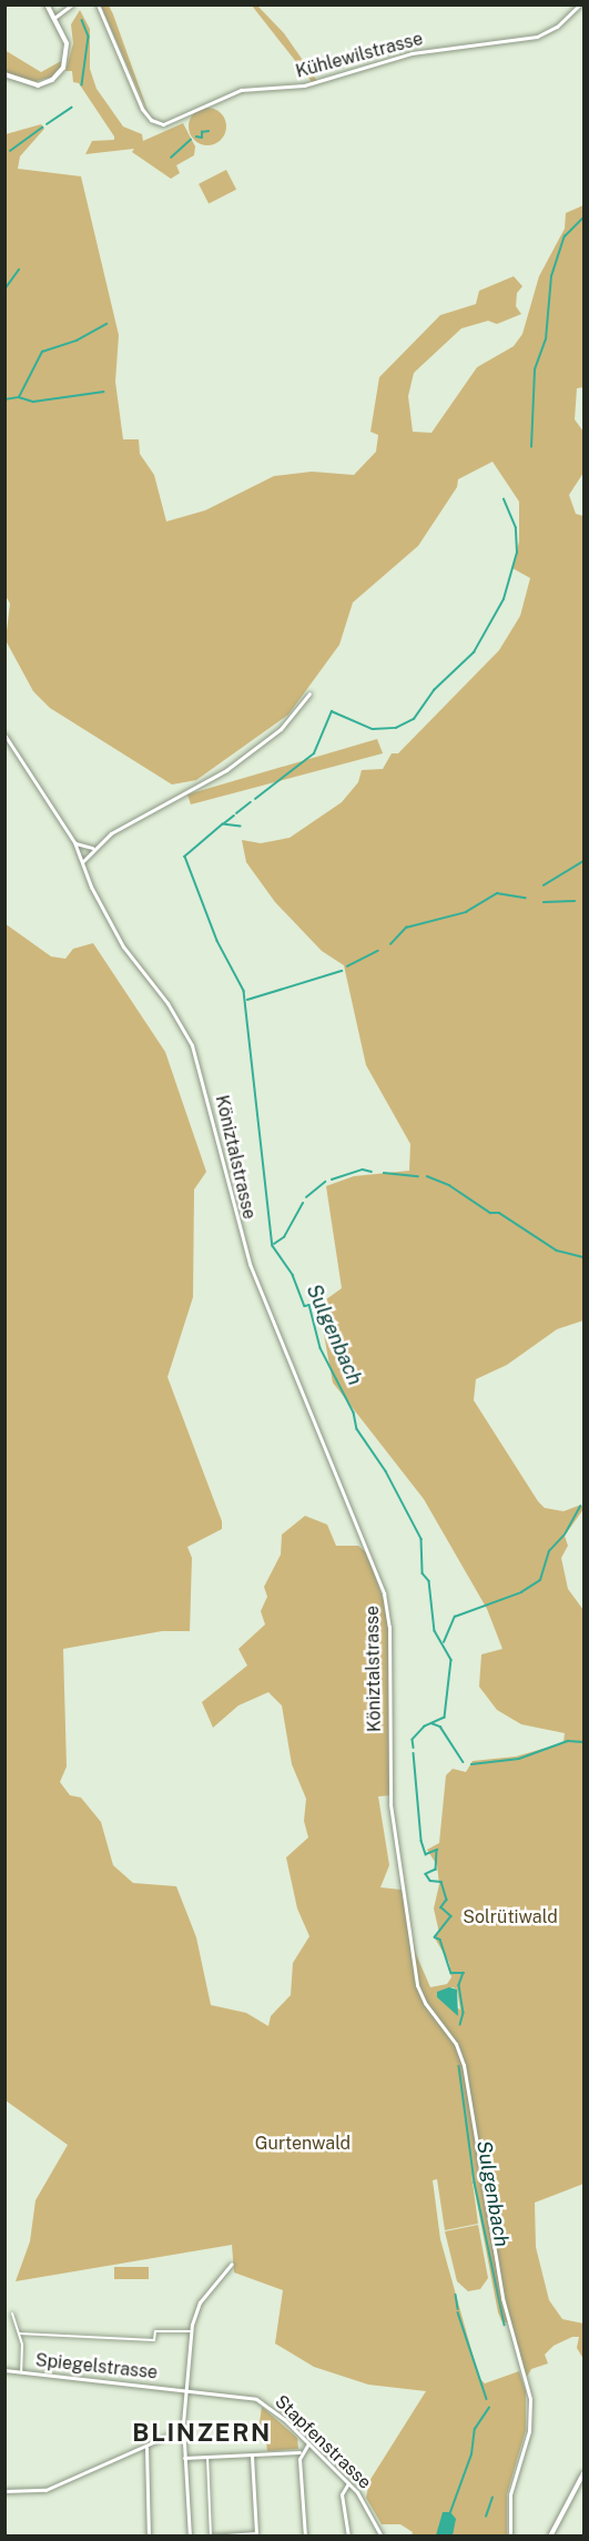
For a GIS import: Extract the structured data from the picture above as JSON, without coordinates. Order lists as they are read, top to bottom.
{
  "streets": {
    "street": [
      "Kühlewilstrasse",
      "Köniztalstrasse",
      "Spiegelstrasse",
      "Stapfenstrasse"
    ]
  },
  "crossings": [
    ["Spiegelstrasse", "Stapfenstrasse"]
  ],
  "districts": ["BLINZERN"],
  "water": ["Sulgenbach"],
  "parks": ["Solrütiwald", "Gurtenwald"]
}
